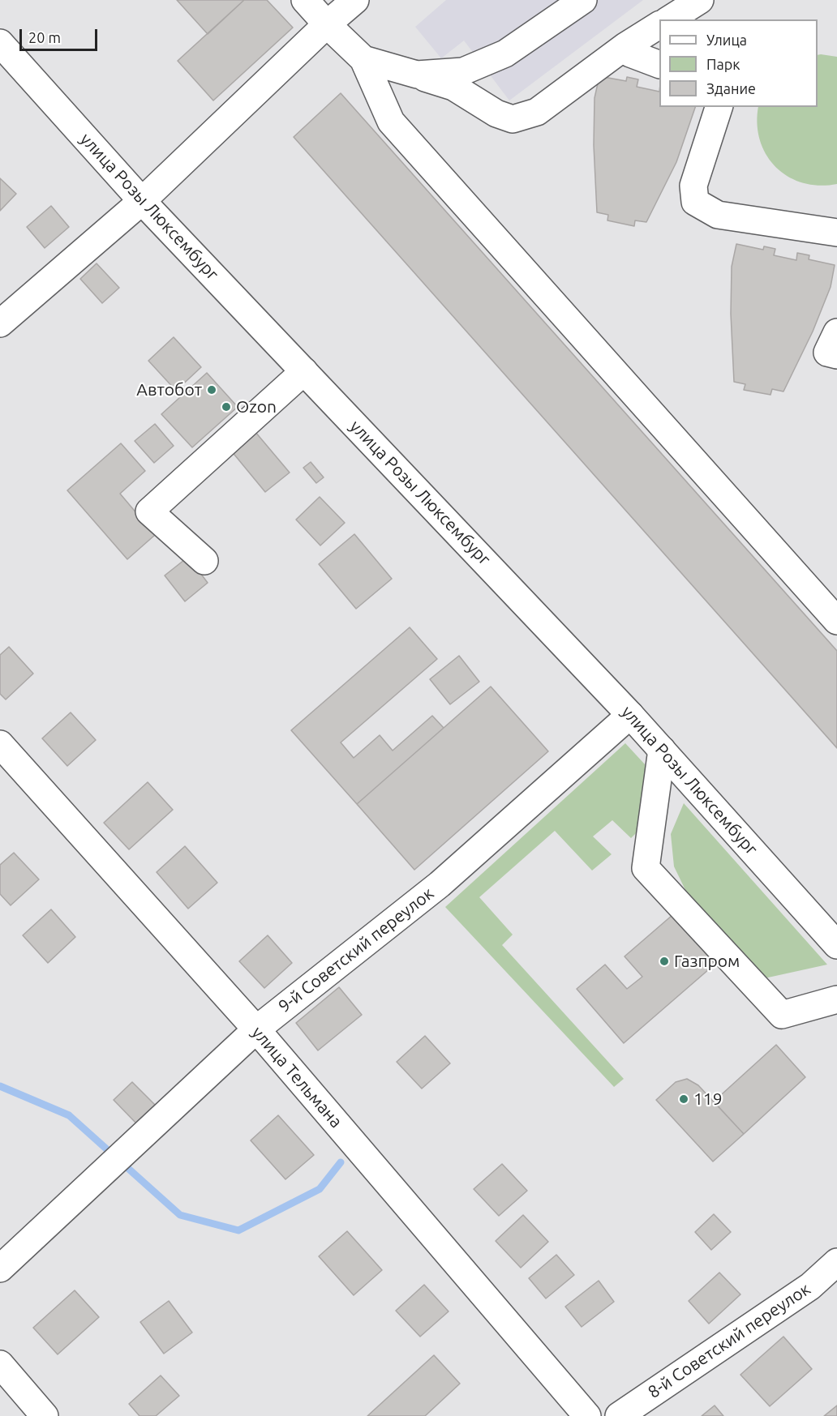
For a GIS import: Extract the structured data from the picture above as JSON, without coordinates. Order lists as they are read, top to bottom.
{
  "streets": {
    "street": [
      "улица Розы Люксембург",
      "9-й Советский переулок",
      "улица Тельмана",
      "8-й Советский переулок"
    ]
  },
  "crossings": [
    ["улица Розы Люксембург", "9-й Советский переулок"],
    ["9-й Советский переулок", "улица Тельмана"]
  ],
  "places": [
    "Автобот",
    "Ozon",
    "Газпром",
    "119"
  ],
  "legend": ["Улица", "Парк", "Здание"],
  "scale_bar": "20 m"
}
